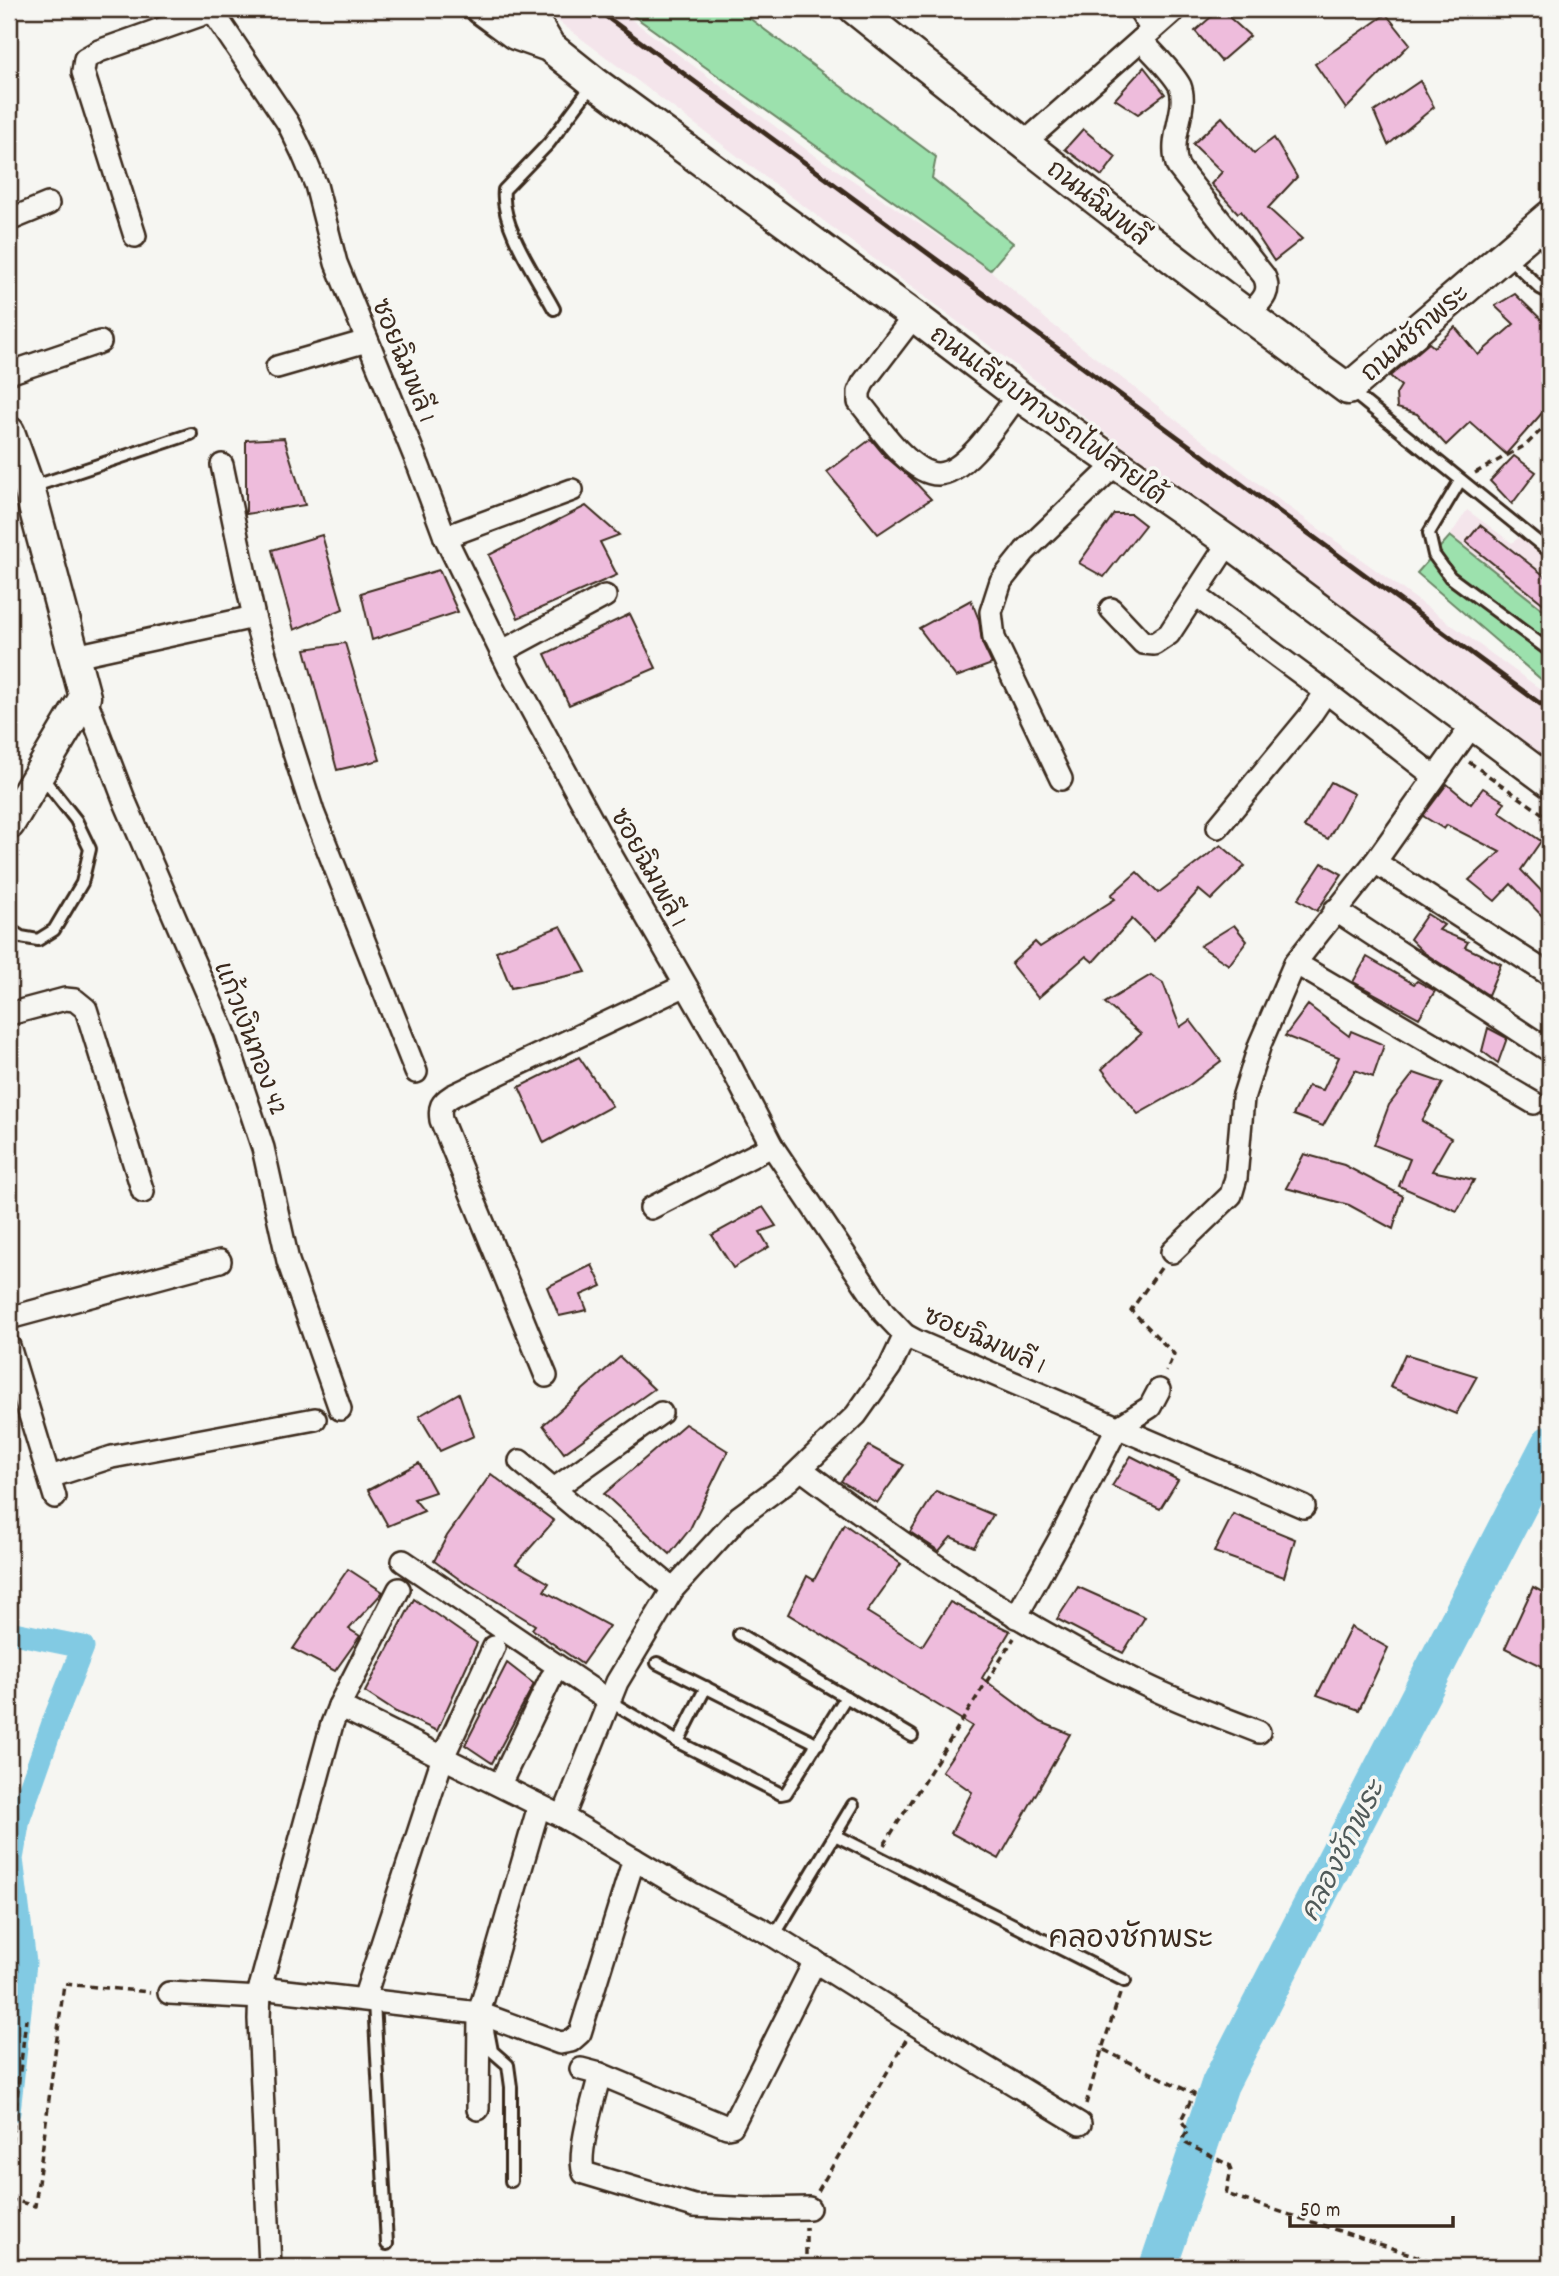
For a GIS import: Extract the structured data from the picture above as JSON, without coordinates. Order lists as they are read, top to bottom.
{
  "streets": {
    "main road": ["ถนนฉิมพลี", "ถนนชักพระ", "ถนนเลียบทางรถไฟสายใต้"],
    "street": ["ซอยฉิมพลี 1", "แก้วเงินทอง 42"]
  },
  "crossings": [
    ["ถนนฉิมพลี", "ถนนชักพระ"]
  ],
  "districts": ["คลองชักพระ"],
  "water": ["คลองชักพระ"],
  "scale_bar": "50 m"
}
